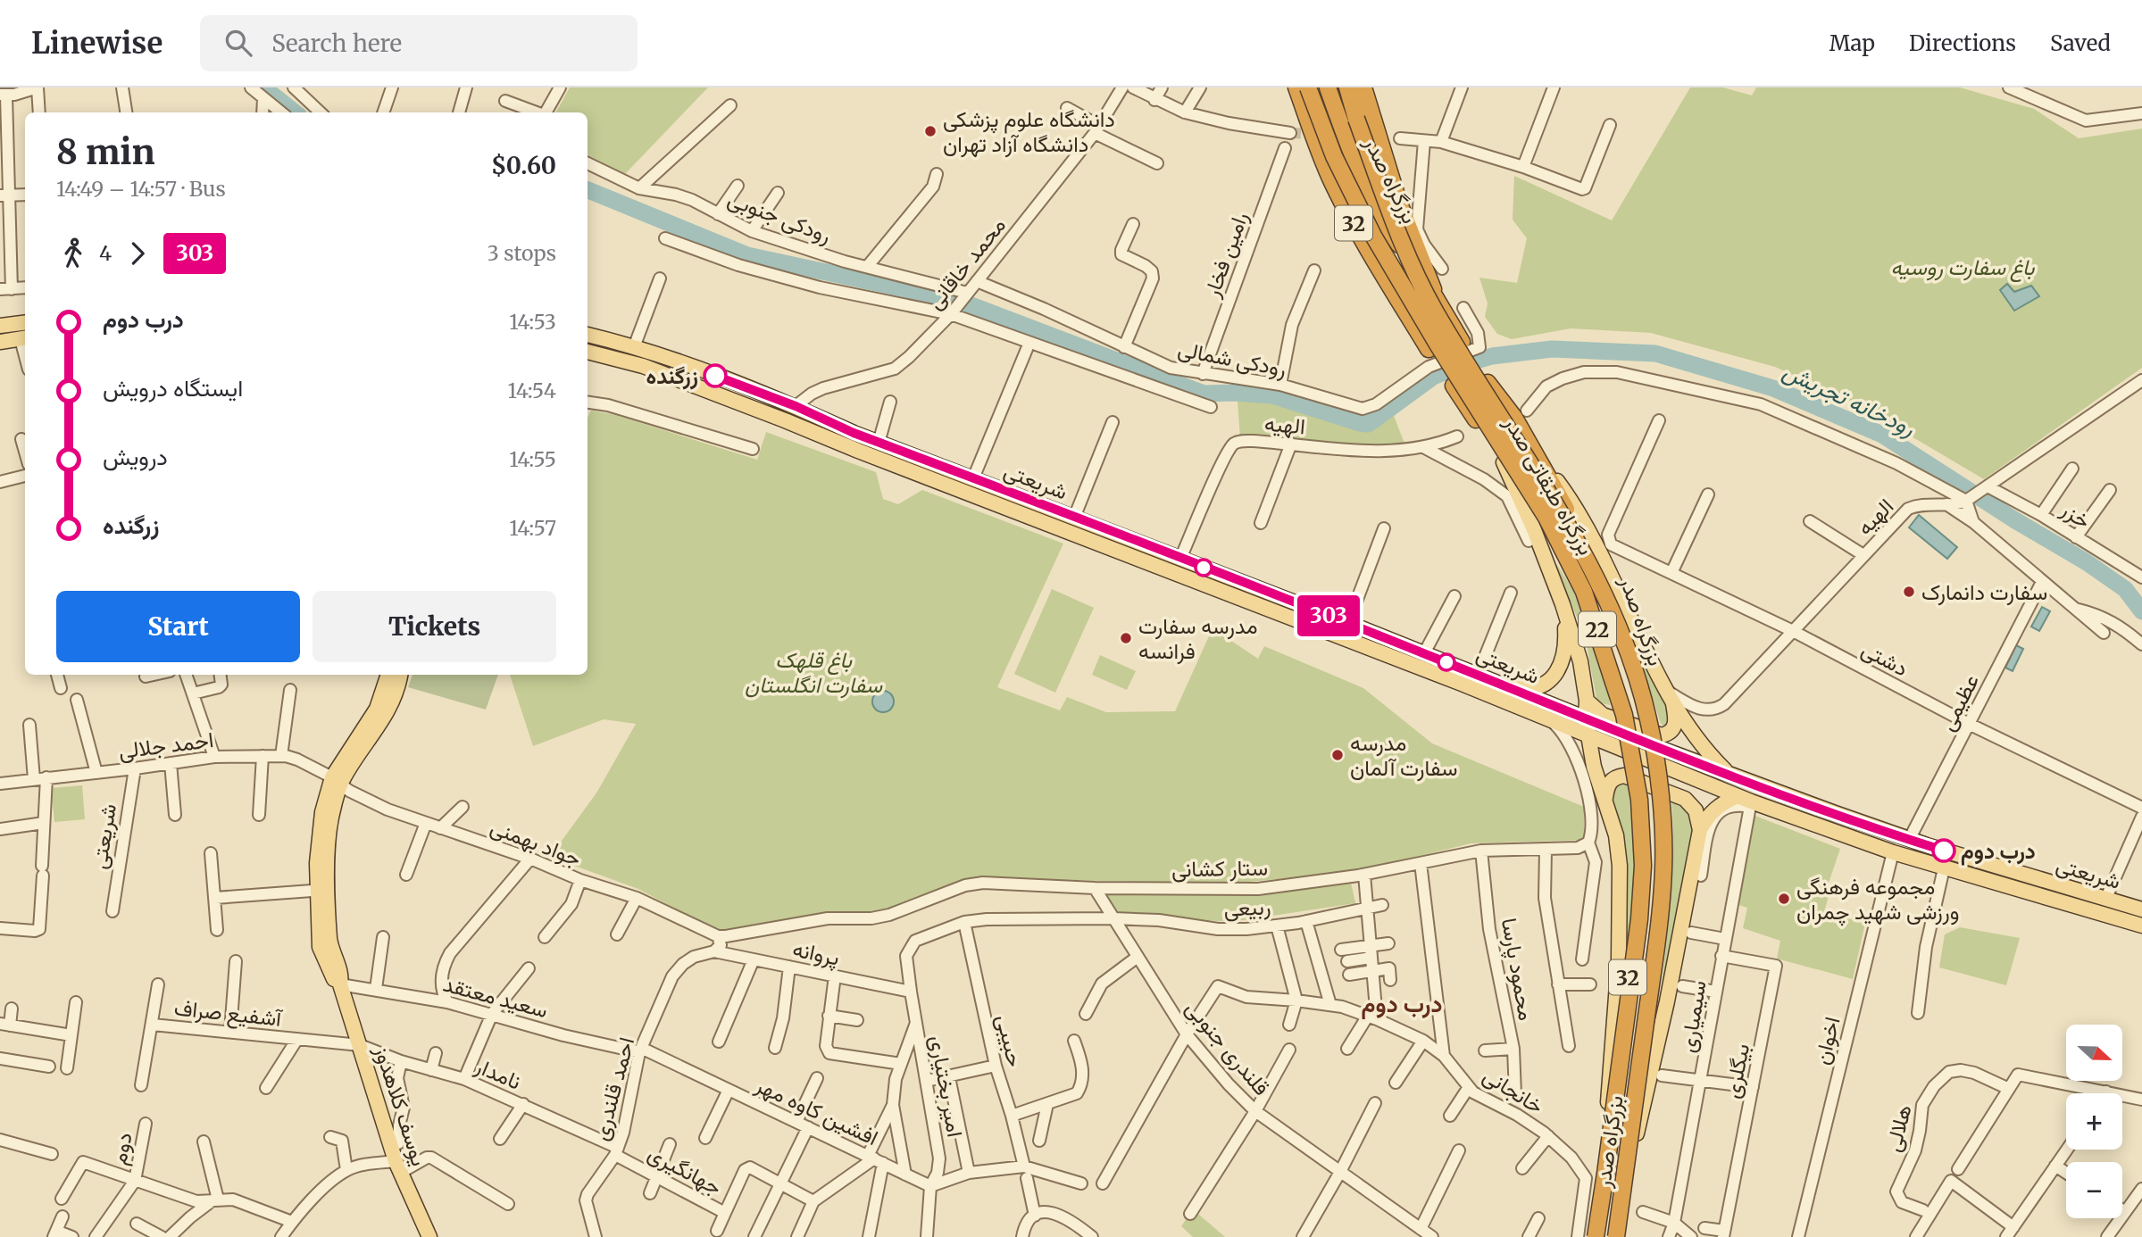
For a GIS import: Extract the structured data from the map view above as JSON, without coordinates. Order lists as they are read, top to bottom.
{
  "streets": {
    "highway": [
      "بزرگراه صدر",
      "32",
      "بزرگراه طبقاتی صدر",
      "22"
    ],
    "main road": ["شریعتی", "یوسف کلاهدوز"],
    "street": [
      "رودکی جنوبی",
      "رامین فخار",
      "محمد خاقانی",
      "رودکی شمالی",
      "الهیه",
      "خزر",
      "دشتی",
      "عظیمی",
      "احمد جلالی",
      "جواد بهمنی",
      "ستار کشانی",
      "ربیعی",
      "پروانه",
      "محمود پارسا",
      "سعید معتقد",
      "آشفیع صراف",
      "سیمیاری",
      "حبیبی",
      "اخوان",
      "قلندری جنوبی",
      "بیگلری",
      "نامدار",
      "امیر بختیاری",
      "احمد قلندری",
      "خانجانی",
      "افشین کاوه مهر",
      "هلالی",
      "دوم",
      "جهانگیری"
    ]
  },
  "crossings": [
    ["بزرگراه صدر", "بزرگراه طبقاتی صدر"],
    ["رودکی جنوبی", "محمد خاقانی"],
    ["رامین فخار", "رودکی شمالی"],
    ["محمد خاقانی", "رودکی شمالی"],
    ["محمد خاقانی", "شریعتی"],
    ["الهیه", "شریعتی"],
    ["الهیه", "خزر"],
    ["الهیه", "دشتی"],
    ["شریعتی", "عظیمی"],
    ["شریعتی", "احمد جلالی"],
    ["شریعتی", "سیمیاری"],
    ["شریعتی", "اخوان"],
    ["دشتی", "عظیمی"],
    ["احمد جلالی", "جواد بهمنی"],
    ["احمد جلالی", "یوسف کلاهدوز"],
    ["جواد بهمنی", "ستار کشانی"],
    ["جواد بهمنی", "یوسف کلاهدوز"],
    ["ستار کشانی", "محمود پارسا"],
    ["ستار کشانی", "قلندری جنوبی"],
    ["ربیعی", "حبیبی"],
    ["ربیعی", "قلندری جنوبی"],
    ["ربیعی", "امیر بختیاری"],
    ["پروانه", "امیر بختیاری"],
    ["پروانه", "احمد قلندری"],
    ["سعید معتقد", "احمد قلندری"],
    ["سعید معتقد", "یوسف کلاهدوز"],
    ["سعید معتقد", "افشین کاوه مهر"],
    ["آشفیع صراف", "نامدار"],
    ["آشفیع صراف", "یوسف کلاهدوز"],
    ["سیمیاری", "بیگلری"],
    ["حبیبی", "امیر بختیاری"],
    ["قلندری جنوبی", "خانجانی"],
    ["نامدار", "احمد قلندری"],
    ["نامدار", "یوسف کلاهدوز"],
    ["نامدار", "جهانگیری"],
    ["امیر بختیاری", "افشین کاوه مهر"],
    ["احمد قلندری", "افشین کاوه مهر"],
    ["احمد قلندری", "جهانگیری"]
  ],
  "districts": ["درب دوم"],
  "water": ["رودخانه تجریش"],
  "parks": ["باغ سفارت روسیه", "باغ قلهک سفارت انگلستان"],
  "places": [
    "دانشگاه علوم پزشکی دانشگاه آزاد تهران",
    "زرگنده",
    "سفارت دانمارک",
    "مدرسه سفارت فرانسه",
    "مدرسه سفارت آلمان",
    "درب دوم",
    "مجموعه فرهنگی ورزشی شهید چمران"
  ],
  "lines": ["bus line 303"],
  "north": "right",
  "page": {
    "header": "Linewise",
    "search": "Search here",
    "nav": ["Map", "Directions", "Saved"],
    "on_map": "303",
    "heading": ["8 min", "14:49 – 14:57 · Bus", "$0.60"],
    "legs": ["4", "303", "3 stops"],
    "list": [
      {
        "name": "درب دوم",
        "value": "14:53"
      },
      {
        "name": "ایستگاه درویش",
        "value": "14:54"
      },
      {
        "name": "درویش",
        "value": "14:55"
      },
      {
        "name": "زرگنده",
        "value": "14:57"
      }
    ],
    "buttons": ["Start", "Tickets"],
    "map_buttons": ["+", "−"]
  }
}
